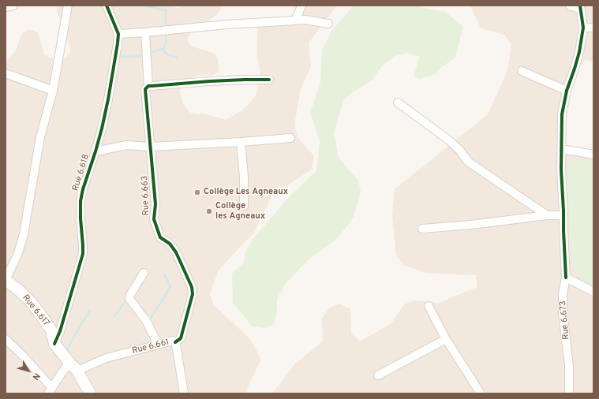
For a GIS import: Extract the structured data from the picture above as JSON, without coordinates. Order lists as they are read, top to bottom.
{
  "streets": {
    "street": [
      "Rue 6.618",
      "Rue 6.663",
      "Rue 6.617",
      "Rue 6.673",
      "Rue 6.661"
    ]
  },
  "crossings": [
    ["Rue 6.618", "Rue 6.617"],
    ["Rue 6.663", "Rue 6.661"],
    ["Rue 6.617", "Rue 6.661"]
  ],
  "places": ["Collège Les Agneaux", "Collège les Agneaux"],
  "north": "bottom right"
}
